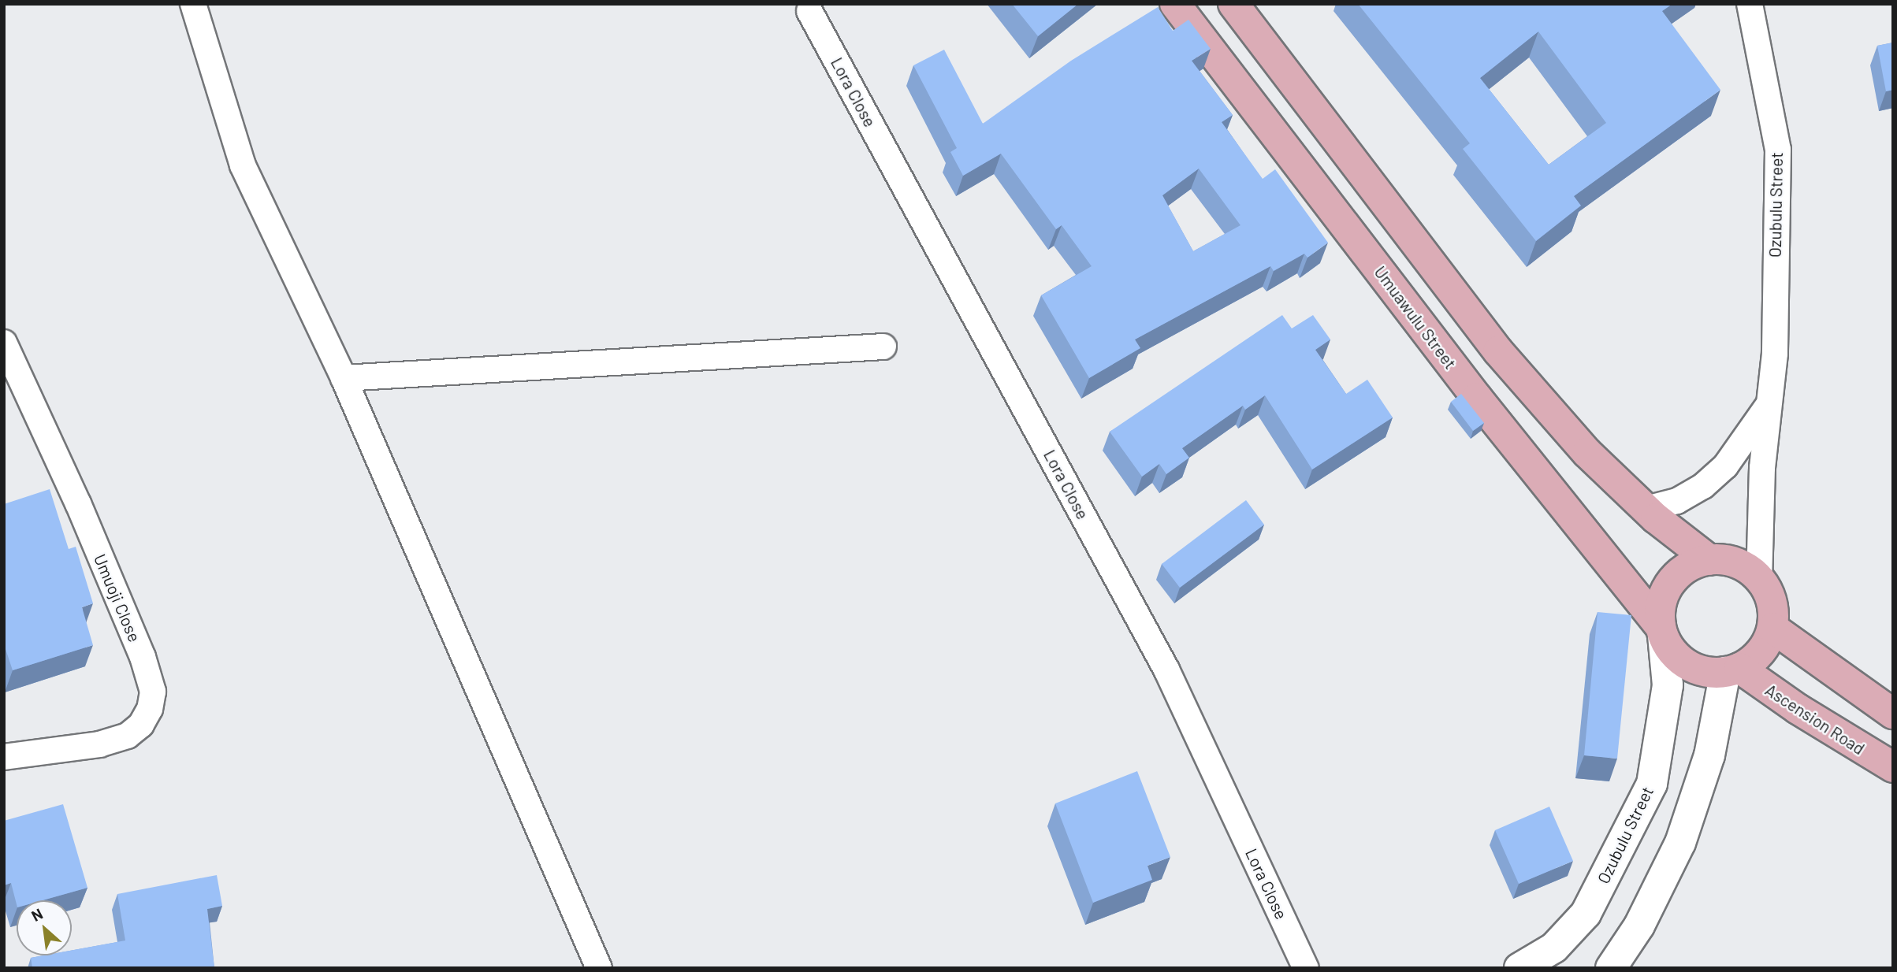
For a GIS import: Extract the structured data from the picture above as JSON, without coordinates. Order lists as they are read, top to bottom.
{
  "streets": {
    "main road": ["Ozubulu Street", "Umuawulu Street", "Ascension Road"],
    "street": ["Lora Close", "Umuoji Close"]
  },
  "crossings": [
    ["Ozubulu Street", "Umuawulu Street"],
    ["Ozubulu Street", "Ascension Road"],
    ["Umuawulu Street", "Ascension Road"]
  ],
  "north": "top left"
}
